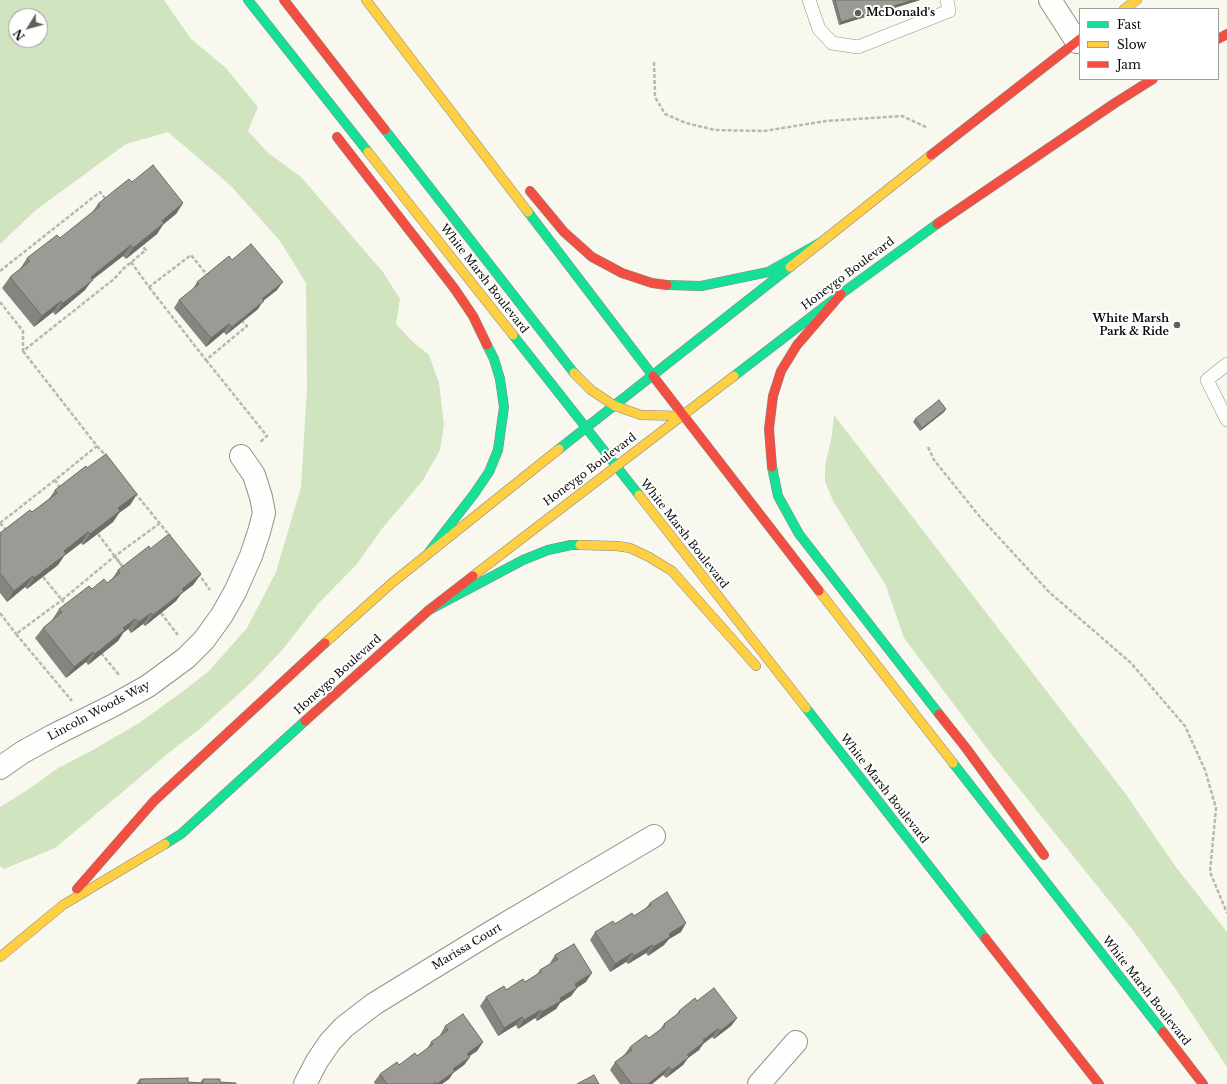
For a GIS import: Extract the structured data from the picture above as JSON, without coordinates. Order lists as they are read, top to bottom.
{
  "streets": {
    "main road": ["Honeygo Boulevard", "White Marsh Boulevard"],
    "street": ["Lincoln Woods Way", "Marissa Court"]
  },
  "crossings": [
    ["Honeygo Boulevard", "White Marsh Boulevard"]
  ],
  "places": ["McDonald's", "White Marsh Park & Ride"],
  "legend": ["Fast", "Slow", "Jam"],
  "north": "bottom left"
}
